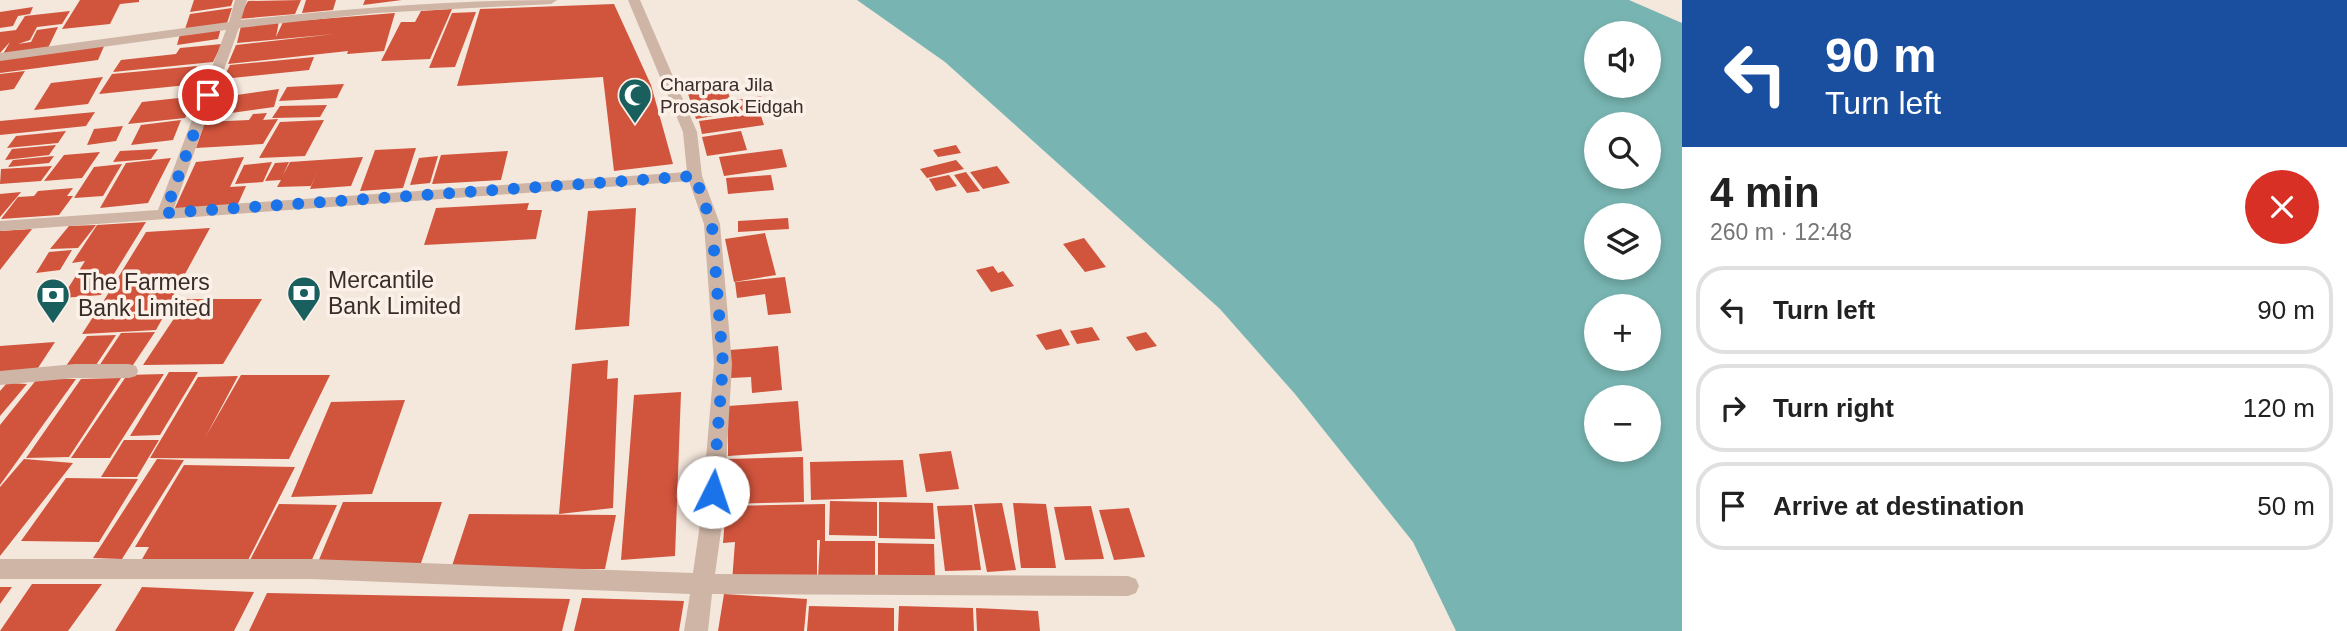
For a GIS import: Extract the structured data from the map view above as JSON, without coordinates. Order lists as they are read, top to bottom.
{
  "places": {
    "mosque": ["Charpara Jila Prosasok Eidgah"],
    "bank": ["Mercantile Bank Limited", "The Farmers Bank Limited"]
  },
  "page": {
    "turn": ["90 m", "Turn left"],
    "map_buttons": ["+", "−"],
    "heading": ["4 min", "260 m · 12:48"],
    "list": [
      {
        "name": "Turn left",
        "value": "90 m"
      },
      {
        "name": "Turn right",
        "value": "120 m"
      },
      {
        "name": "Arrive at destination",
        "value": "50 m"
      }
    ]
  }
}
